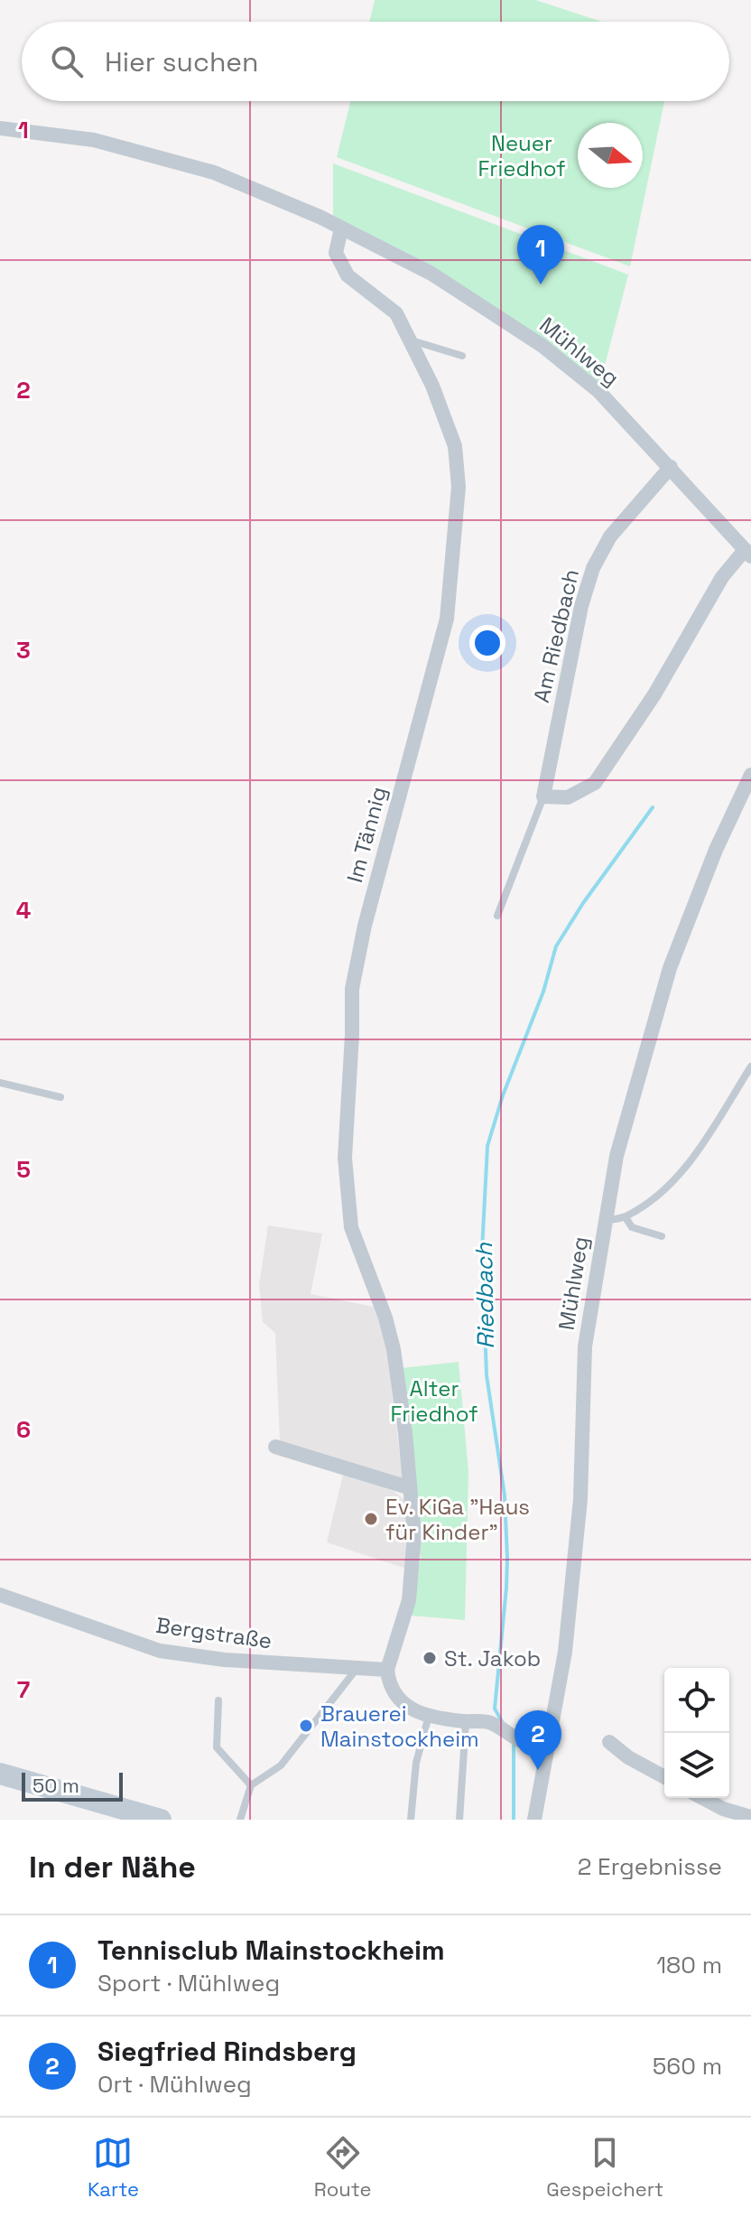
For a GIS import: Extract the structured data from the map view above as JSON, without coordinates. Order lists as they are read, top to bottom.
{
  "streets": {
    "street": [
      "Mühlweg",
      "Am Riedbach",
      "Im Tännig",
      "Bergstraße"
    ]
  },
  "crossings": [
    ["Mühlweg", "Am Riedbach"],
    ["Mühlweg", "Im Tännig"],
    ["Im Tännig", "Bergstraße"]
  ],
  "water": ["Riedbach"],
  "parks": ["Neuer Friedhof", "Alter Friedhof"],
  "places": ["Ev. KiGa \"Haus für Kinder\"", "St. Jakob", "Brauerei Mainstockheim"],
  "scale_bar": "50 m",
  "north": "right",
  "page": {
    "search": "Hier suchen",
    "pins": ["1", "2"],
    "scale": "50 m",
    "heading": ["In der Nähe", "2 Ergebnisse"],
    "list": [
      {
        "mark": "1",
        "name": "Tennisclub Mainstockheim",
        "note": "Sport · Mühlweg",
        "value": "180 m"
      },
      {
        "mark": "2",
        "name": "Siegfried Rindsberg",
        "note": "Ort · Mühlweg",
        "value": "560 m"
      }
    ],
    "nav": ["Karte", "Route", "Gespeichert"]
  },
  "grid": {
    "rows": [
      "1",
      "2",
      "3",
      "4",
      "5",
      "6",
      "7"
    ]
  }
}
